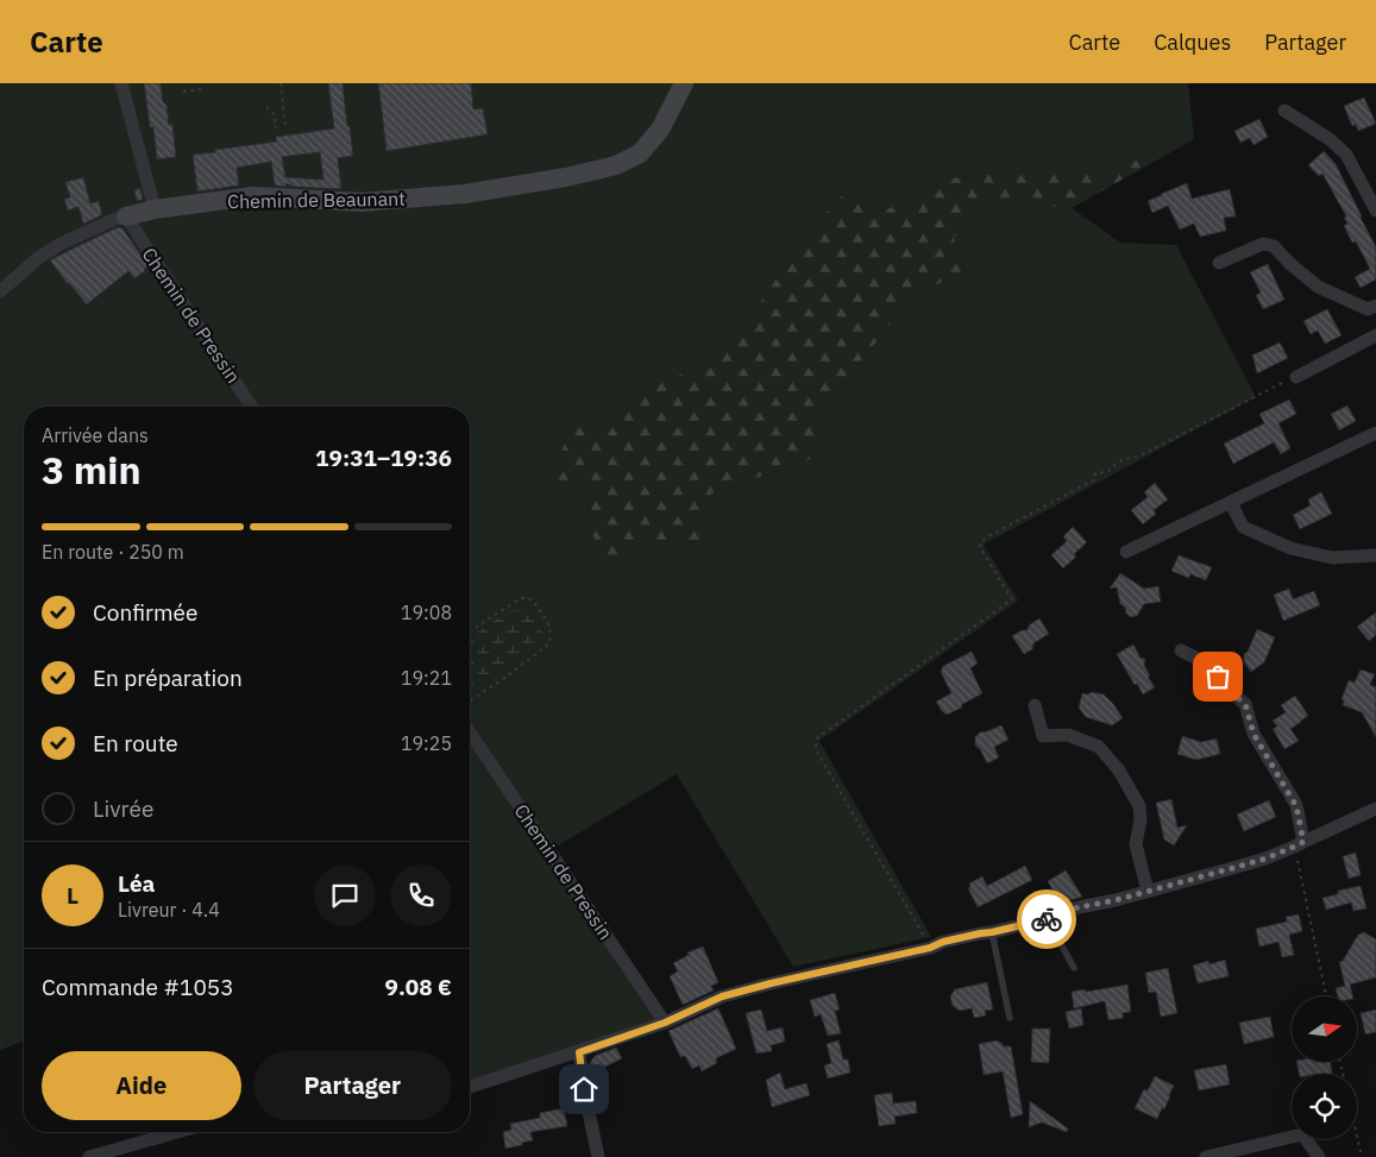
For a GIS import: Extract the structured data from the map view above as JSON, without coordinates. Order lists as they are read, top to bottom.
{
  "streets": {
    "street": ["Chemin de Beaunant", "Chemin de Pressin"]
  },
  "crossings": [
    ["Chemin de Beaunant", "Chemin de Pressin"]
  ],
  "north": "right",
  "page": {
    "header": "Carte",
    "nav": ["Carte", "Calques", "Partager"],
    "heading": ["3 min", "Arrivée dans", "19:31–19:36"],
    "panel": [
      "Léa",
      "Livreur · 4.4",
      "Commande #1053",
      "9.08 €"
    ],
    "bar": "En route · 250 m",
    "list": [
      ["Confirmée", "19:08"],
      ["En préparation", "19:21"],
      ["En route", "19:25"],
      "Livrée"
    ],
    "round": "L",
    "buttons": ["Aide", "Partager"]
  }
}
